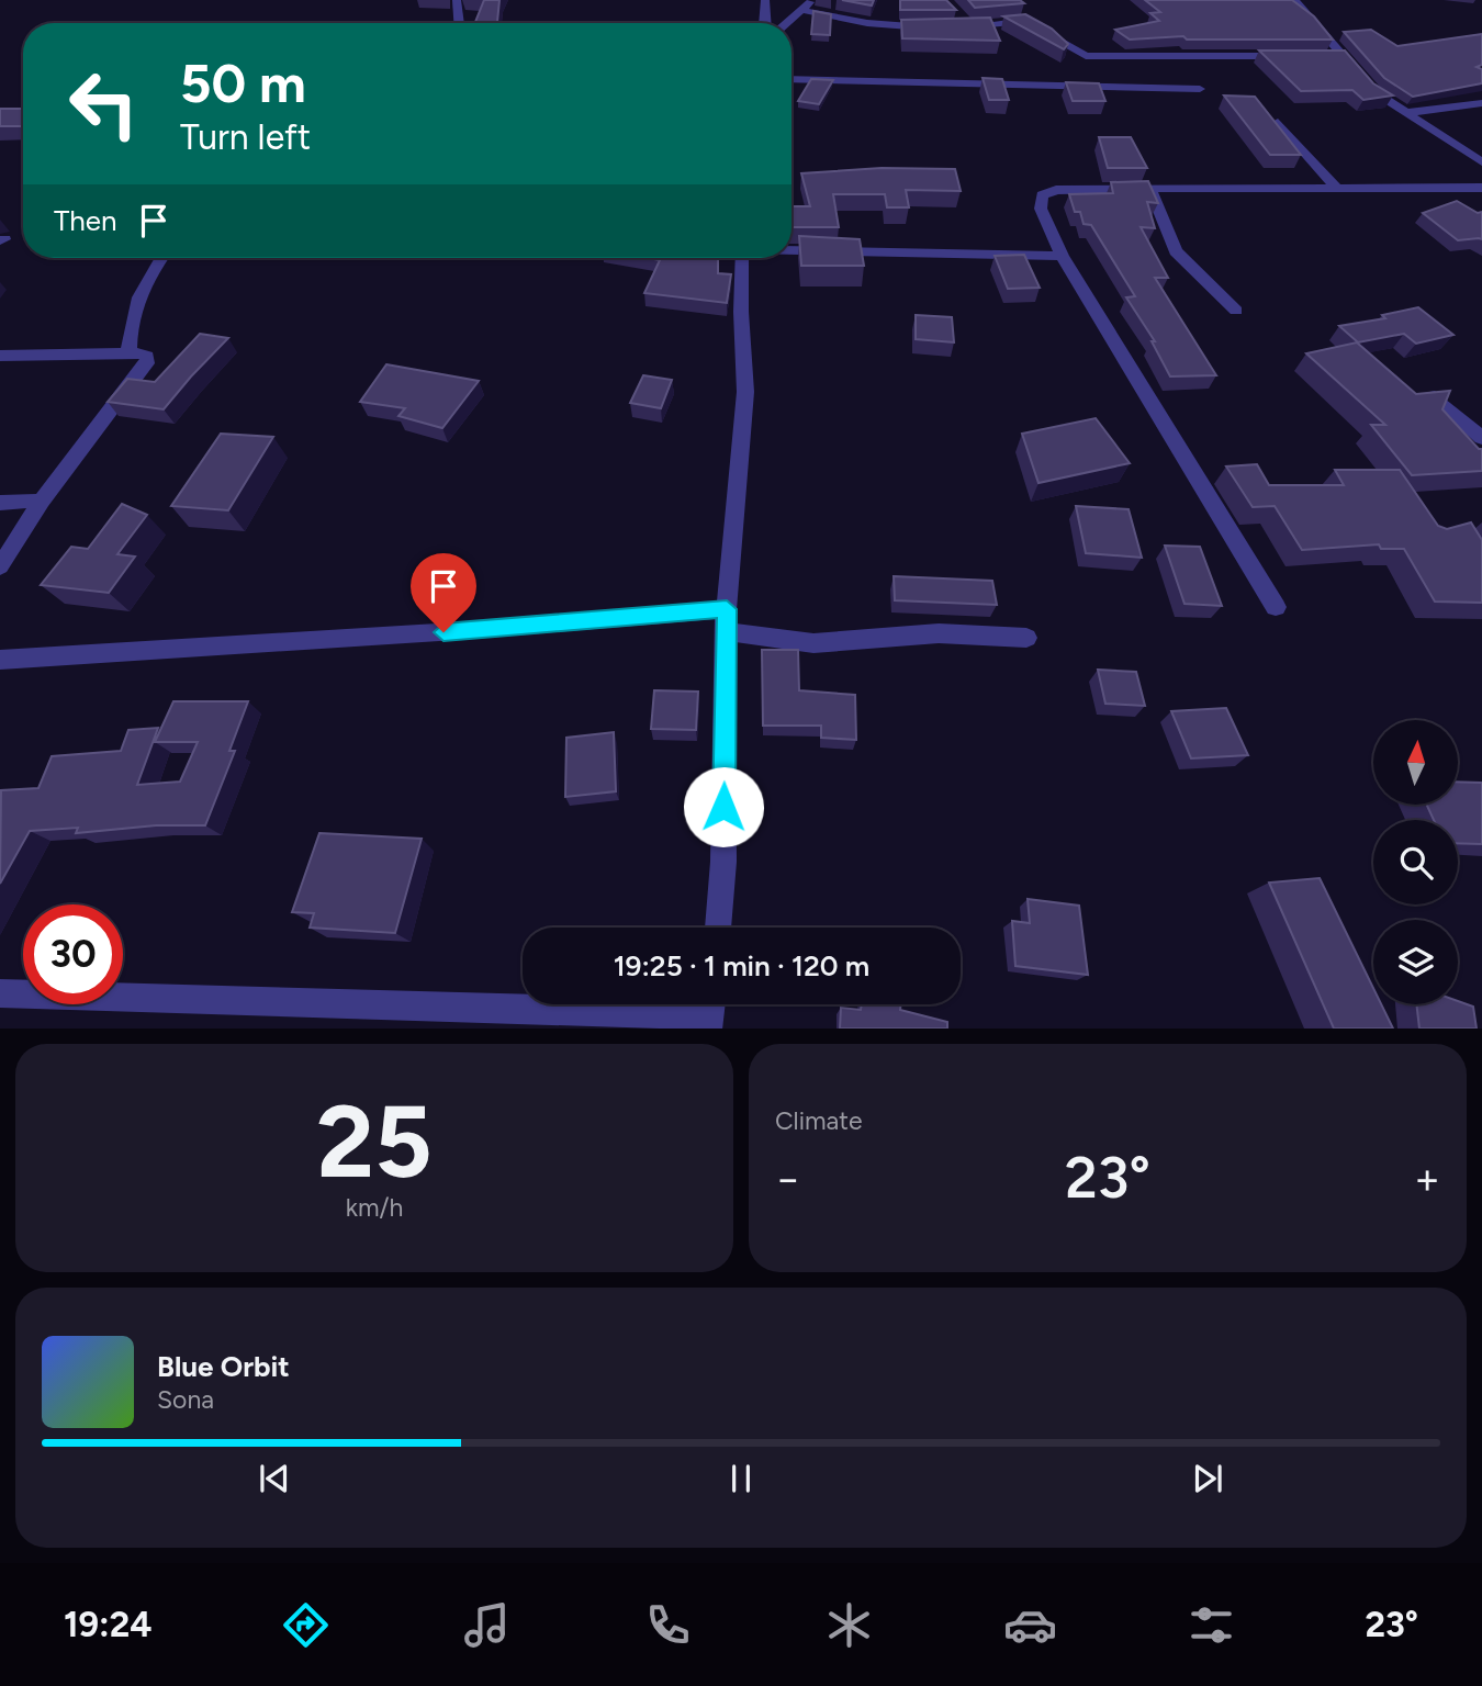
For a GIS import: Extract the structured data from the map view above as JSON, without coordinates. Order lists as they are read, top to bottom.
{
  "north": "top",
  "page": {
    "turn": ["50 m", "Turn left"],
    "then": "Then",
    "limit": "30",
    "trip": "19:25 · 1 min · 120 m",
    "tile": [
      ["25", "km/h"],
      "Climate"
    ],
    "heat": ["−", "23°", "+"],
    "song": ["Blue Orbit", "Sona"],
    "tabs": ["19:24", "23°"]
  }
}
